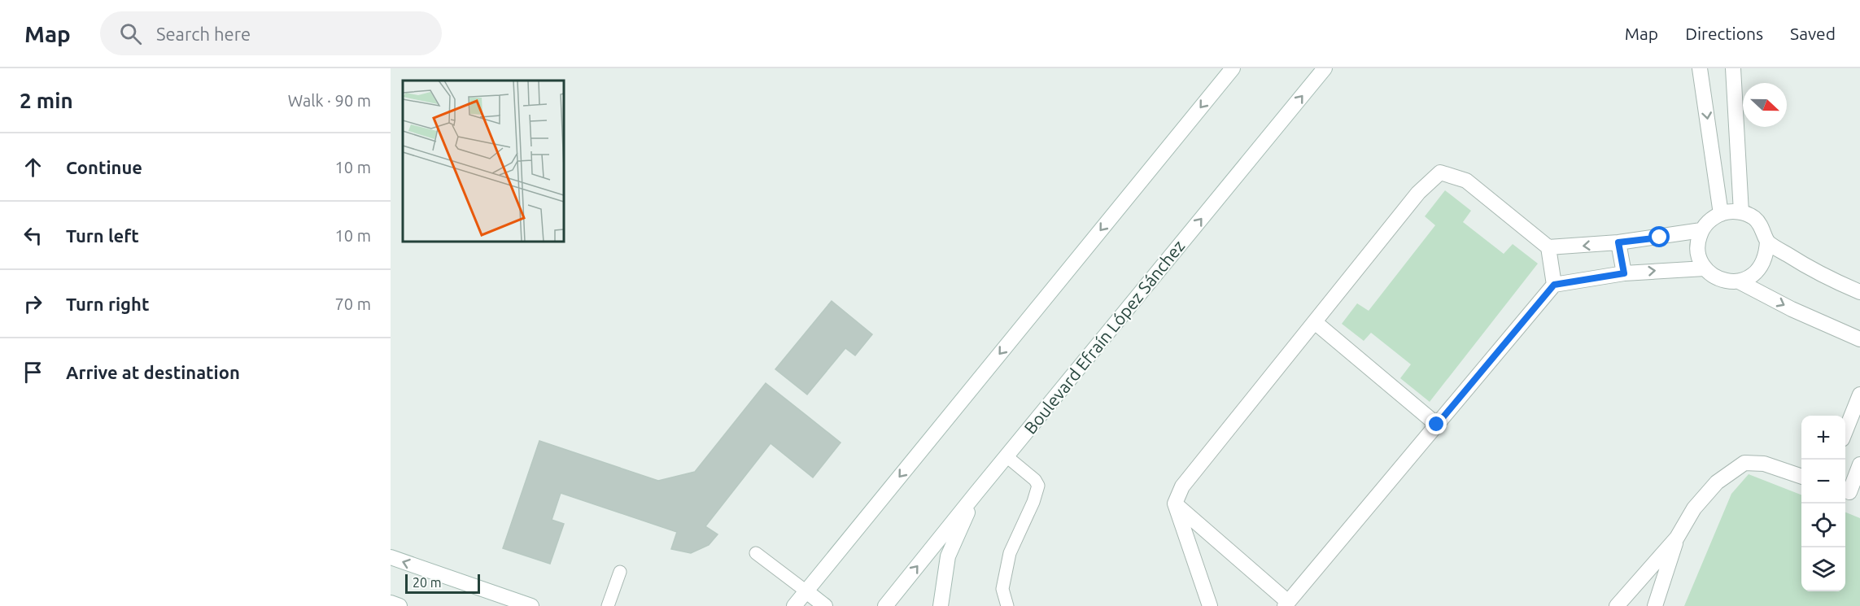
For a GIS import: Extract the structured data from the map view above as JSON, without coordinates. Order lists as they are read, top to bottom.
{
  "streets": {
    "street": ["Boulevard Efraín López Sánchez"]
  },
  "scale_bar": "20 m",
  "north": "right",
  "page": {
    "header": "Map",
    "search": "Search here",
    "nav": ["Map", "Directions", "Saved"],
    "heading": ["2 min", "Walk · 90 m"],
    "list": [
      ["Continue", "10 m"],
      ["Turn left", "10 m"],
      ["Turn right", "70 m"],
      "Arrive at destination"
    ],
    "map_buttons": ["+", "−"],
    "scale": "20 m"
  }
}
